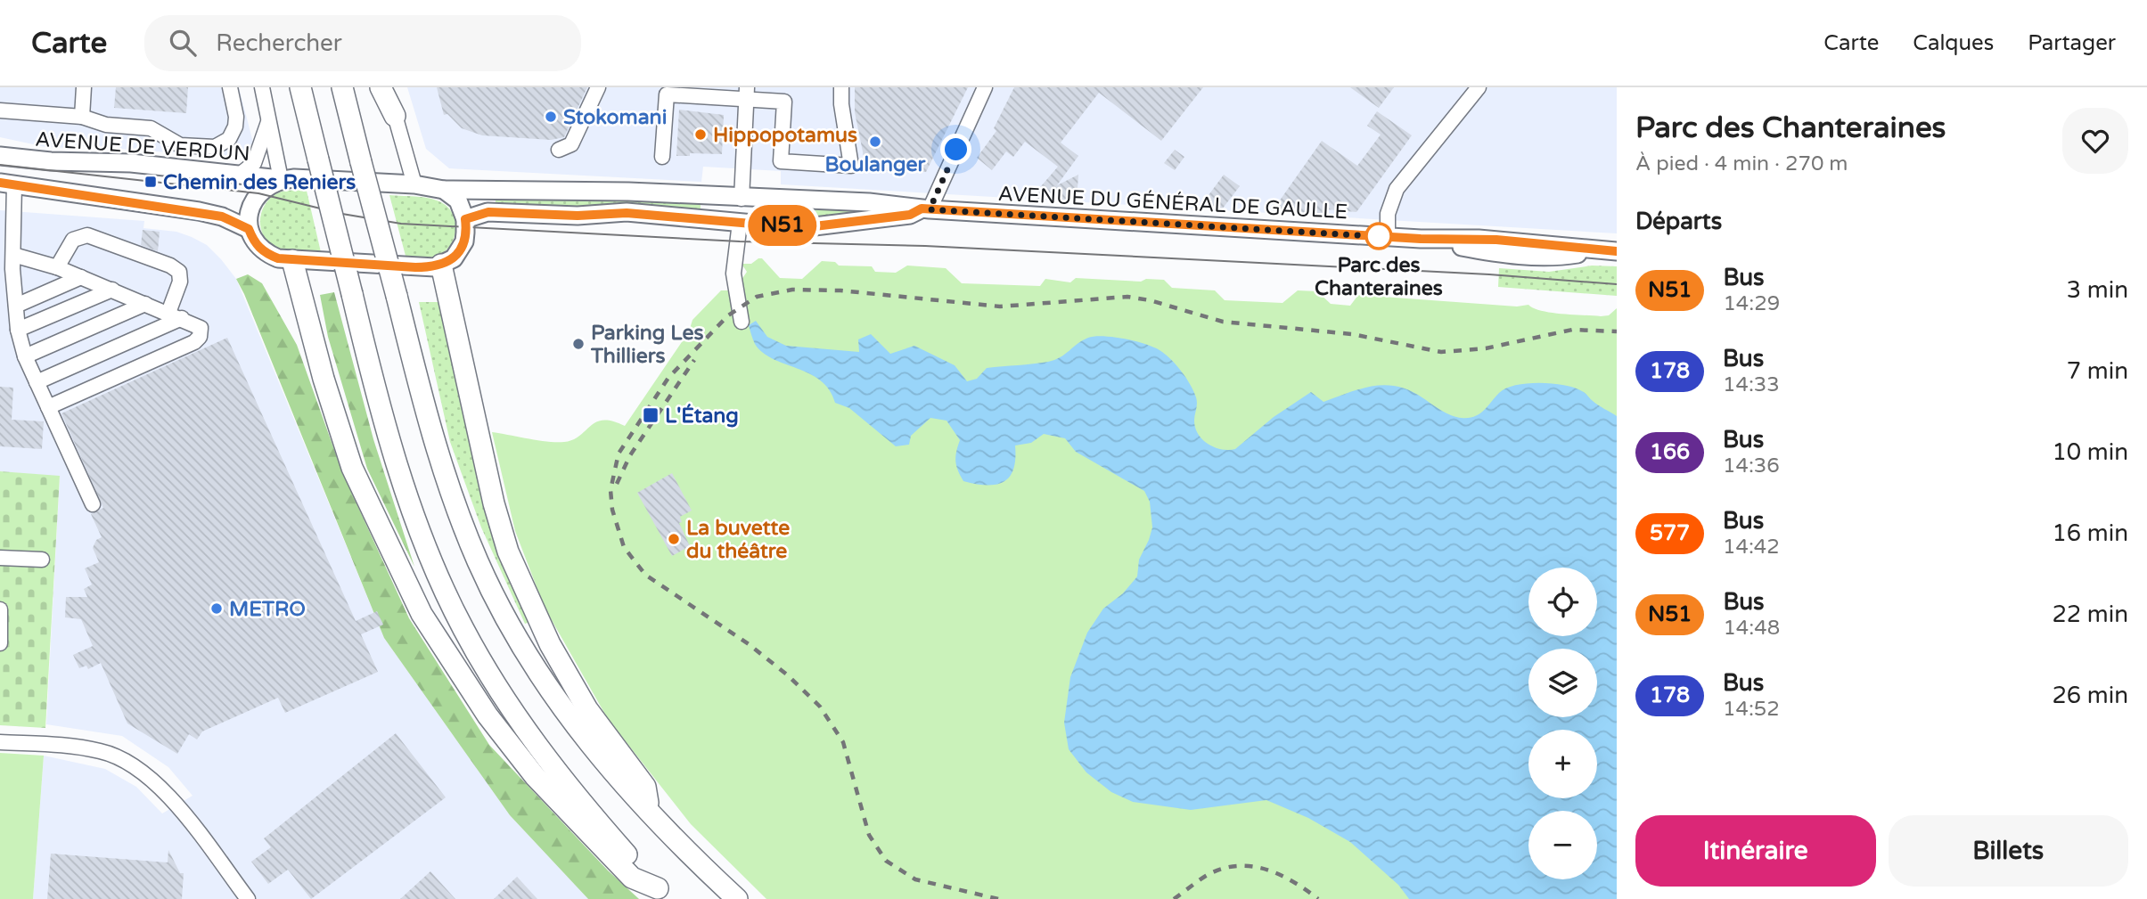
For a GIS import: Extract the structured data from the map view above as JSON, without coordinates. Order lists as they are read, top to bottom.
{
  "streets": {
    "main road": ["AVENUE DE VERDUN", "AVENUE DU GÉNÉRAL DE GAULLE"]
  },
  "crossings": [
    ["AVENUE DE VERDUN", "AVENUE DU GÉNÉRAL DE GAULLE"]
  ],
  "places": {
    "other": [
      "Stokomani",
      "Hippopotamus",
      "Boulanger",
      "Parc des Chanteraines",
      "Parking Les Thilliers",
      "La buvette du théâtre",
      "METRO"
    ],
    "transit": ["Chemin des Reniers", "L'Étang"]
  },
  "lines": ["bus line N51"],
  "page": {
    "header": "Carte",
    "search": "Rechercher",
    "nav": ["Carte", "Calques", "Partager"],
    "on_map": "N51",
    "heading": [
      ["Parc des Chanteraines", "À pied · 4 min · 270 m"],
      "Départs"
    ],
    "list": [
      {
        "mark": "N51",
        "name": "Bus",
        "note": "14:29",
        "value": "3 min"
      },
      {
        "mark": "178",
        "name": "Bus",
        "note": "14:33",
        "value": "7 min"
      },
      {
        "mark": "166",
        "name": "Bus",
        "note": "14:36",
        "value": "10 min"
      },
      {
        "mark": "577",
        "name": "Bus",
        "note": "14:42",
        "value": "16 min"
      },
      {
        "mark": "N51",
        "name": "Bus",
        "note": "14:48",
        "value": "22 min"
      },
      {
        "mark": "178",
        "name": "Bus",
        "note": "14:52",
        "value": "26 min"
      }
    ],
    "map_buttons": ["+", "−"],
    "buttons": ["Itinéraire", "Billets"]
  }
}
